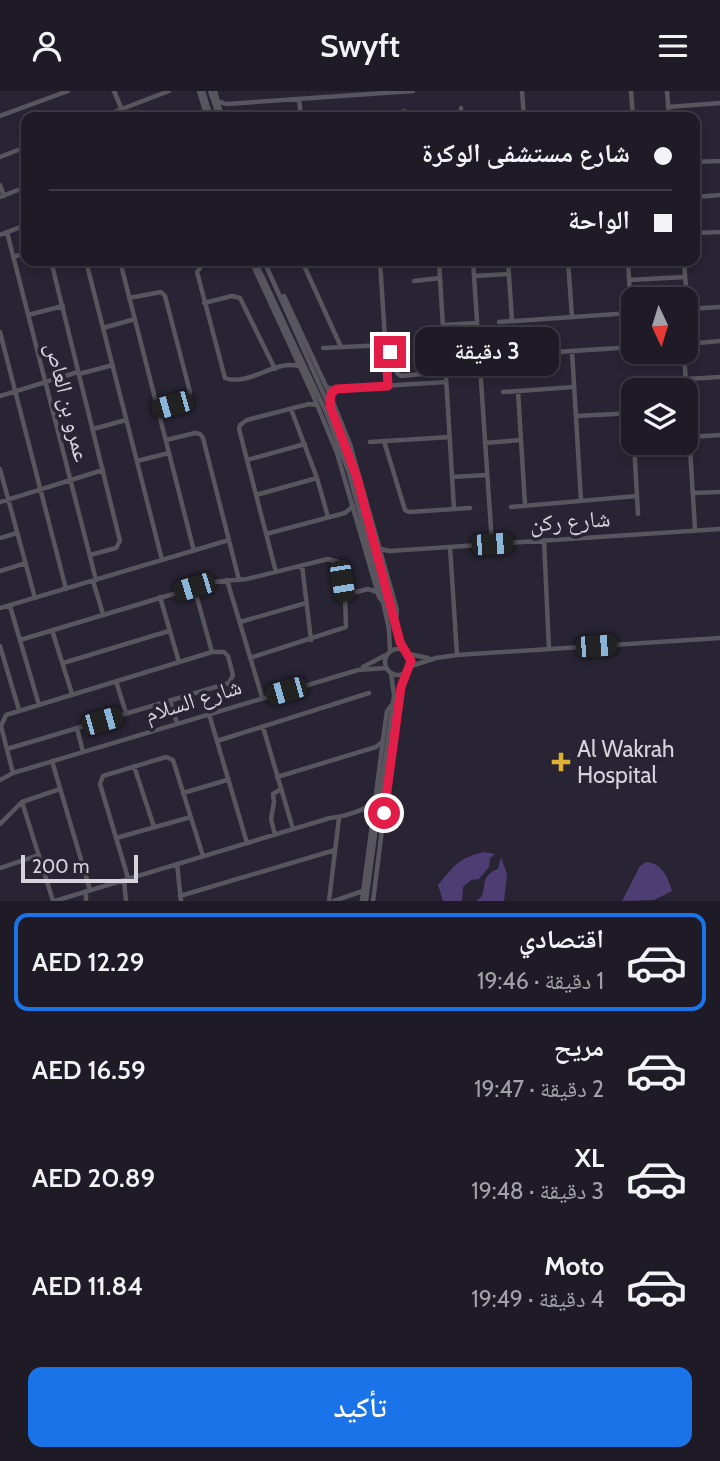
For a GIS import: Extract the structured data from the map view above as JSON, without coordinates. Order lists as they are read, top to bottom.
{
  "streets": {
    "street": ["عمرو بن العاص", "شارع ركن", "شارع السلام"]
  },
  "places": {
    "health": ["Al Wakrah Hospital"]
  },
  "scale_bar": "200 m",
  "north": "bottom",
  "page": {
    "header": "Swyft",
    "banner": ["شارع مستشفى الوكرة", "الواحة"],
    "bubble": "3 دقيقة",
    "scale": "200 m",
    "list": [
      {
        "name": "اقتصادي",
        "note": "1 دقيقة · 19:46",
        "value": "AED 12.29"
      },
      {
        "name": "مريح",
        "note": "2 دقيقة · 19:47",
        "value": "AED 16.59"
      },
      {
        "name": "XL",
        "note": "3 دقيقة · 19:48",
        "value": "AED 20.89"
      },
      {
        "name": "Moto",
        "note": "4 دقيقة · 19:49",
        "value": "AED 11.84"
      }
    ],
    "buttons": "تأكيد"
  }
}
